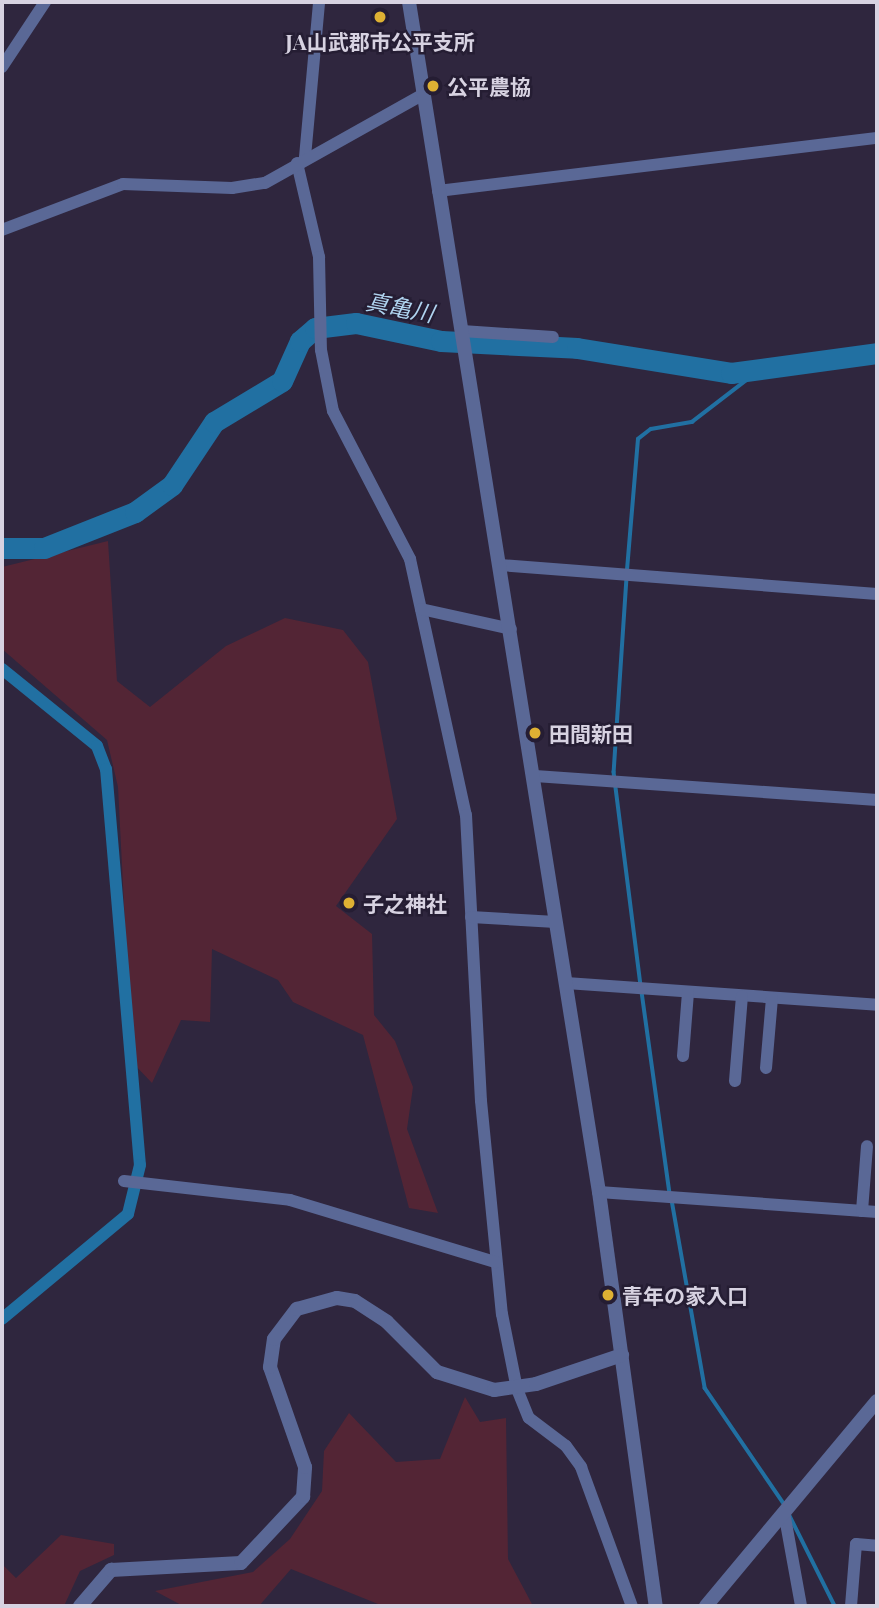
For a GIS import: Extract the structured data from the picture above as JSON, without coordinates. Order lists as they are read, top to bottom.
{
  "water": ["真亀川"],
  "places": [
    "JA山武郡市公平支所",
    "公平農協",
    "田間新田",
    "子之神社",
    "青年の家入口"
  ]
}
